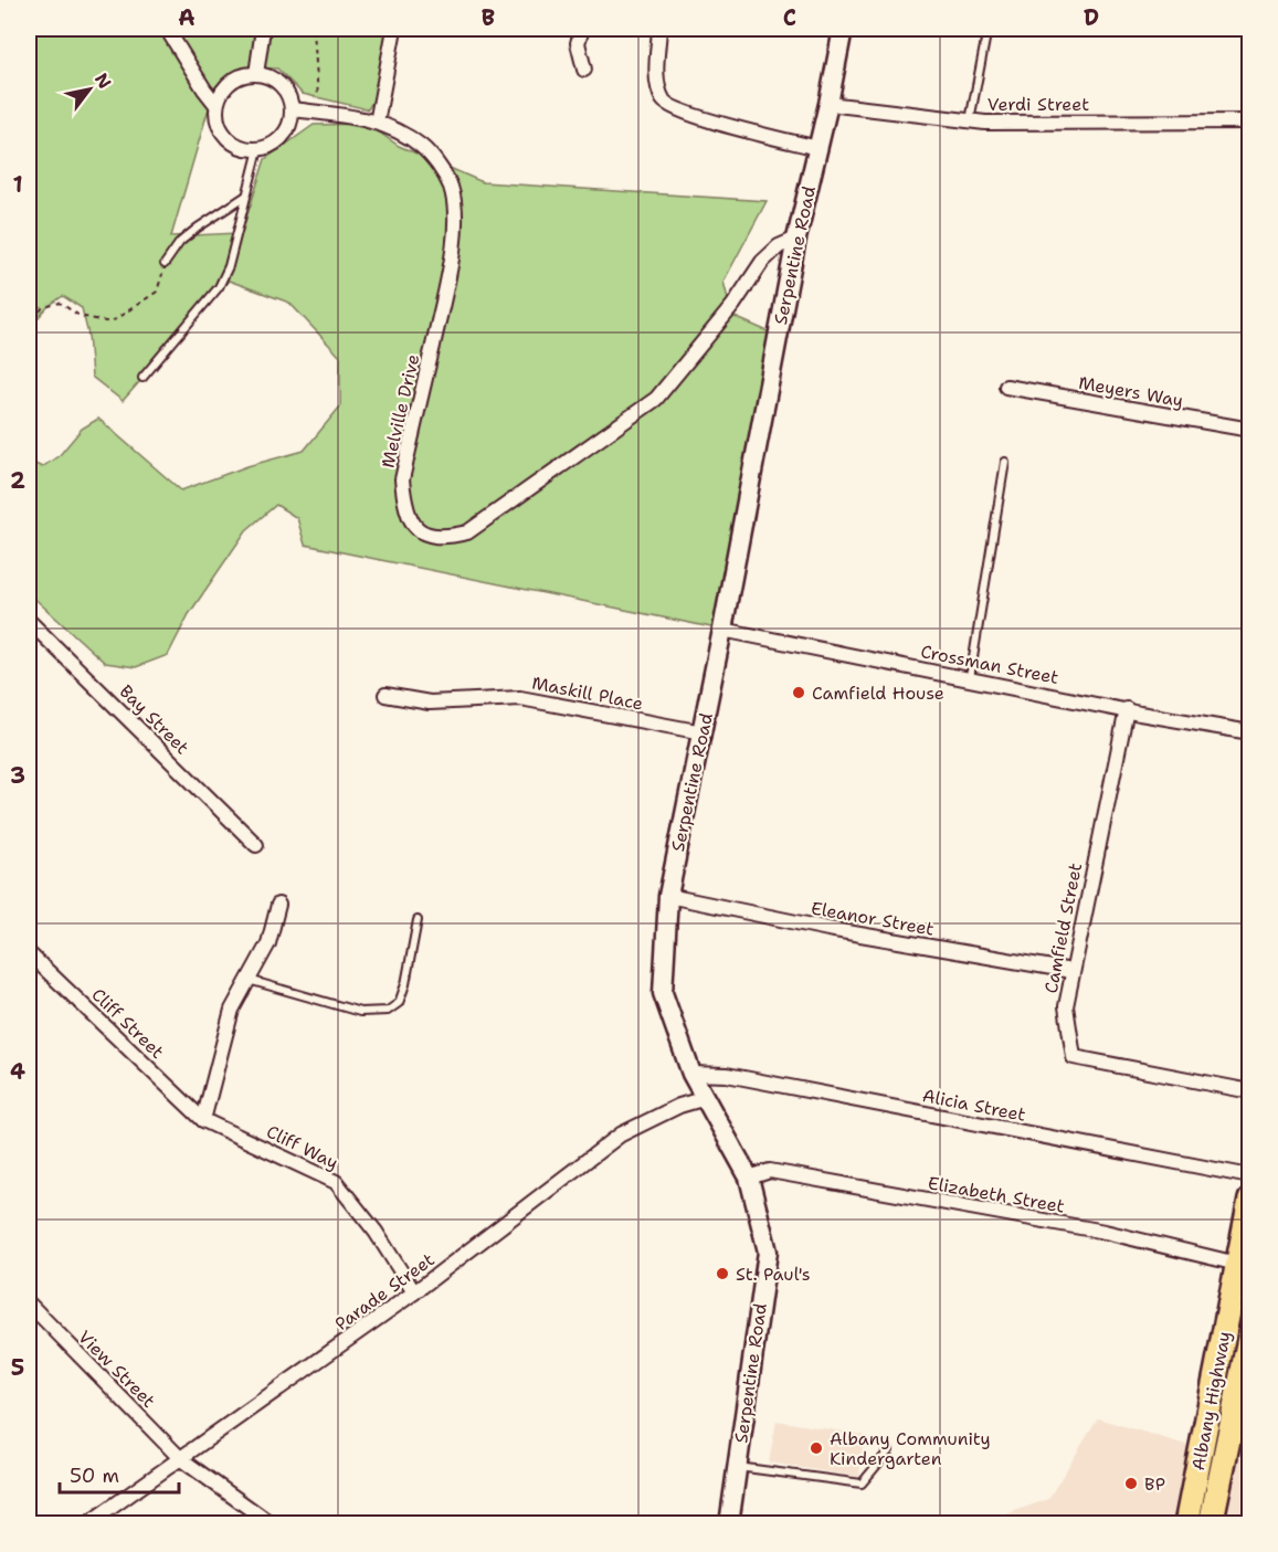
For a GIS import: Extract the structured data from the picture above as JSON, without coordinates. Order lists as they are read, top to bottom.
{
  "streets": {
    "highway": ["Albany Highway"],
    "street": [
      "Verdi Street",
      "Serpentine Road",
      "Meyers Way",
      "Melville Drive",
      "Crossman Street",
      "Maskill Place",
      "Bay Street",
      "Eleanor Street",
      "Camfield Street",
      "Cliff Street",
      "Alicia Street",
      "Cliff Way",
      "Elizabeth Street",
      "Parade Street",
      "View Street"
    ]
  },
  "crossings": [
    ["Verdi Street", "Serpentine Road"],
    ["Serpentine Road", "Melville Drive"],
    ["Serpentine Road", "Crossman Street"],
    ["Serpentine Road", "Maskill Place"],
    ["Serpentine Road", "Eleanor Street"],
    ["Serpentine Road", "Alicia Street"],
    ["Serpentine Road", "Elizabeth Street"],
    ["Serpentine Road", "Parade Street"],
    ["Crossman Street", "Camfield Street"],
    ["Eleanor Street", "Camfield Street"],
    ["Cliff Street", "Cliff Way"],
    ["Cliff Way", "Parade Street"],
    ["Elizabeth Street", "Albany Highway"],
    ["Parade Street", "View Street"]
  ],
  "places": [
    "Camfield House",
    "St. Paul's",
    "Albany Community Kindergarten",
    "BP"
  ],
  "scale_bar": "50 m",
  "north": "top right",
  "grid": {
    "columns": [
      "A",
      "B",
      "C",
      "D"
    ],
    "rows": [
      "1",
      "2",
      "3",
      "4",
      "5"
    ]
  }
}
